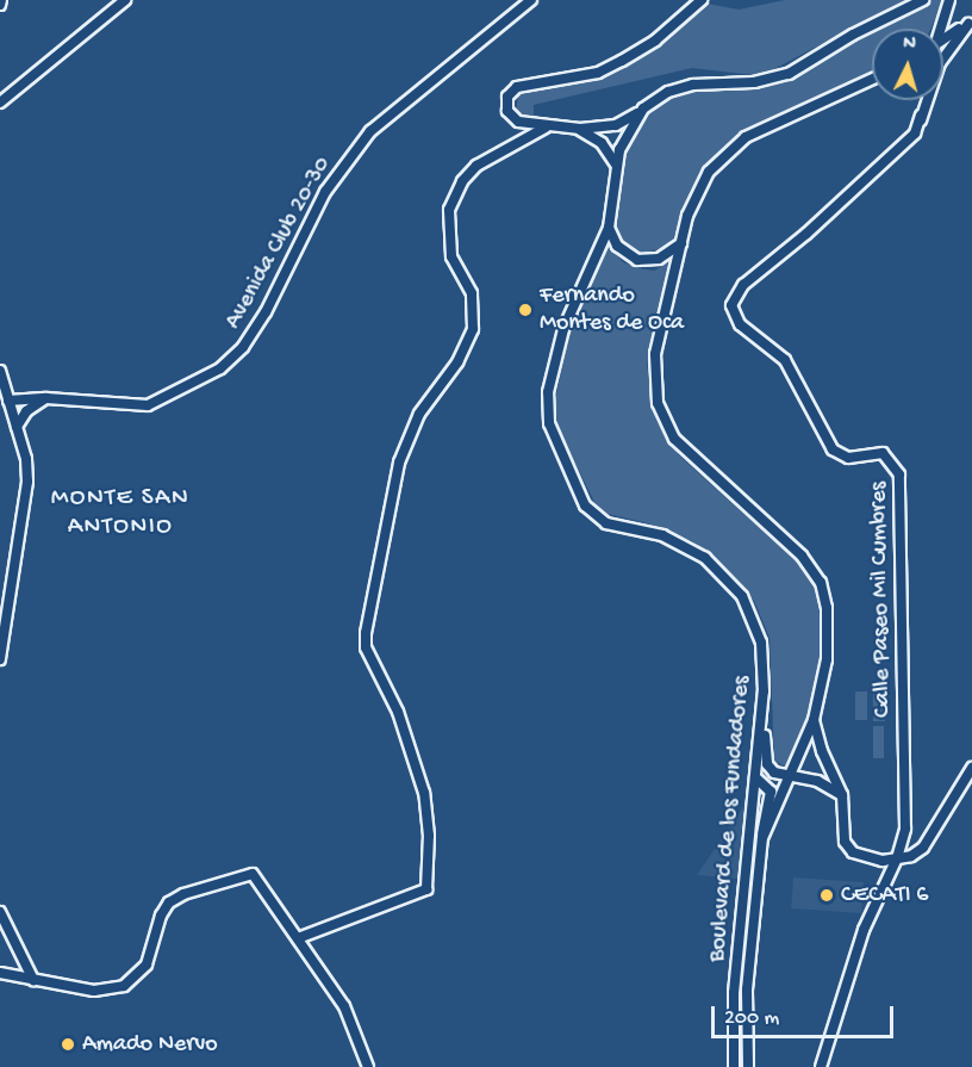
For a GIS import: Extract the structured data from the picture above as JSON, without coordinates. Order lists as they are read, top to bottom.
{
  "streets": {
    "main road": ["Boulevard de los Fundadores"],
    "street": ["Avenida Club 20-30", "Calle Paseo Mil Cumbres"]
  },
  "districts": ["MONTE SAN ANTONIO"],
  "places": ["Fernando Montes de Oca", "CECATI 6", "Amado Nervo"],
  "scale_bar": "200 m",
  "north": "top"
}
